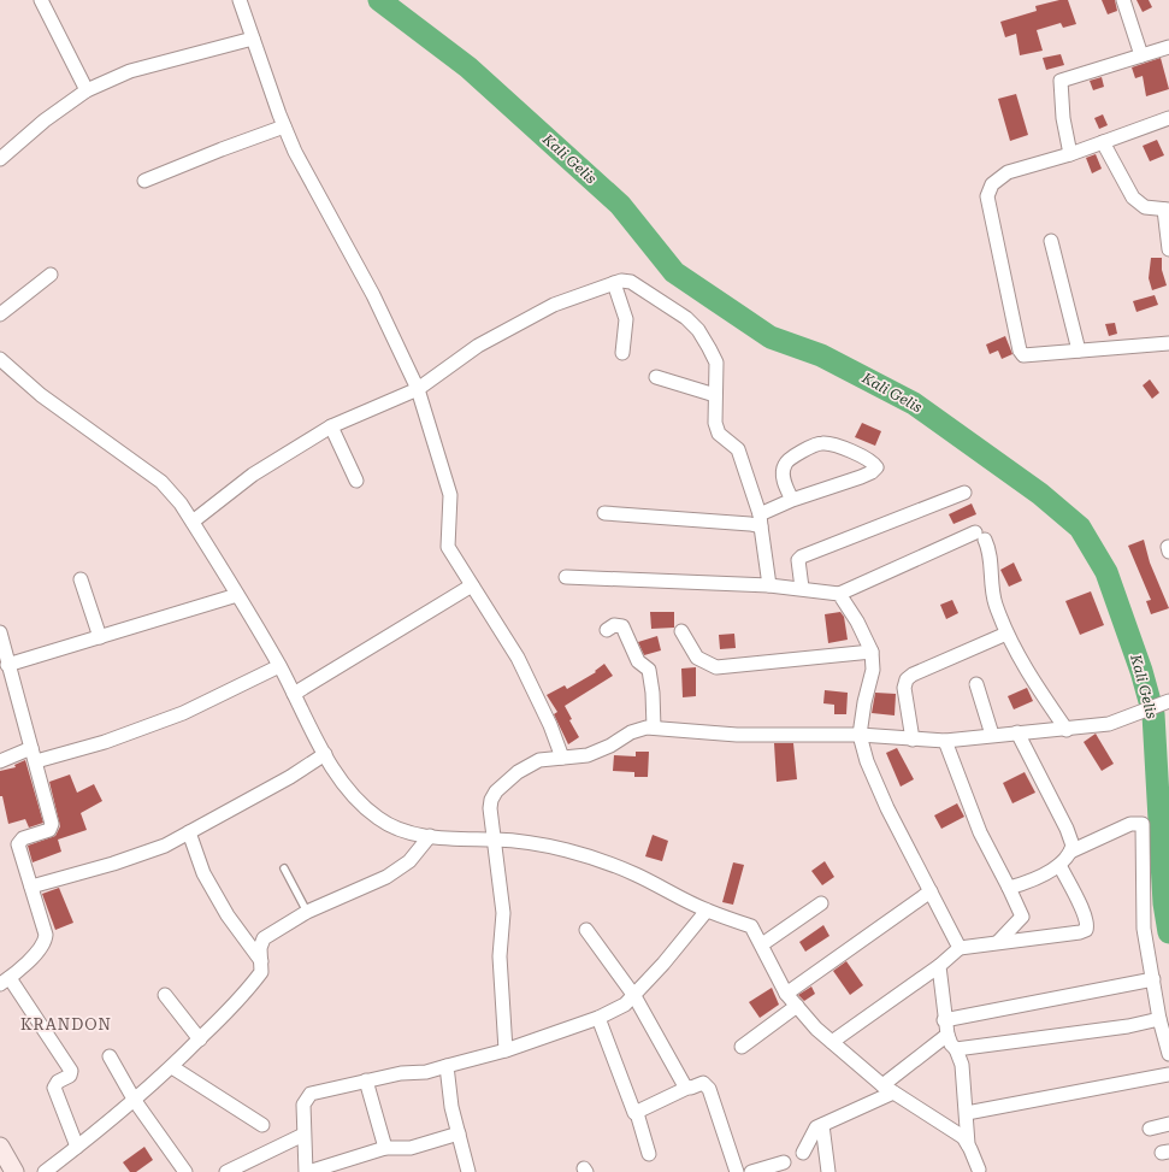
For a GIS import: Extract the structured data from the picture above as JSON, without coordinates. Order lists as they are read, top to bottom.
{
  "districts": ["KRANDON"],
  "water": ["Kali Gelis"]
}
